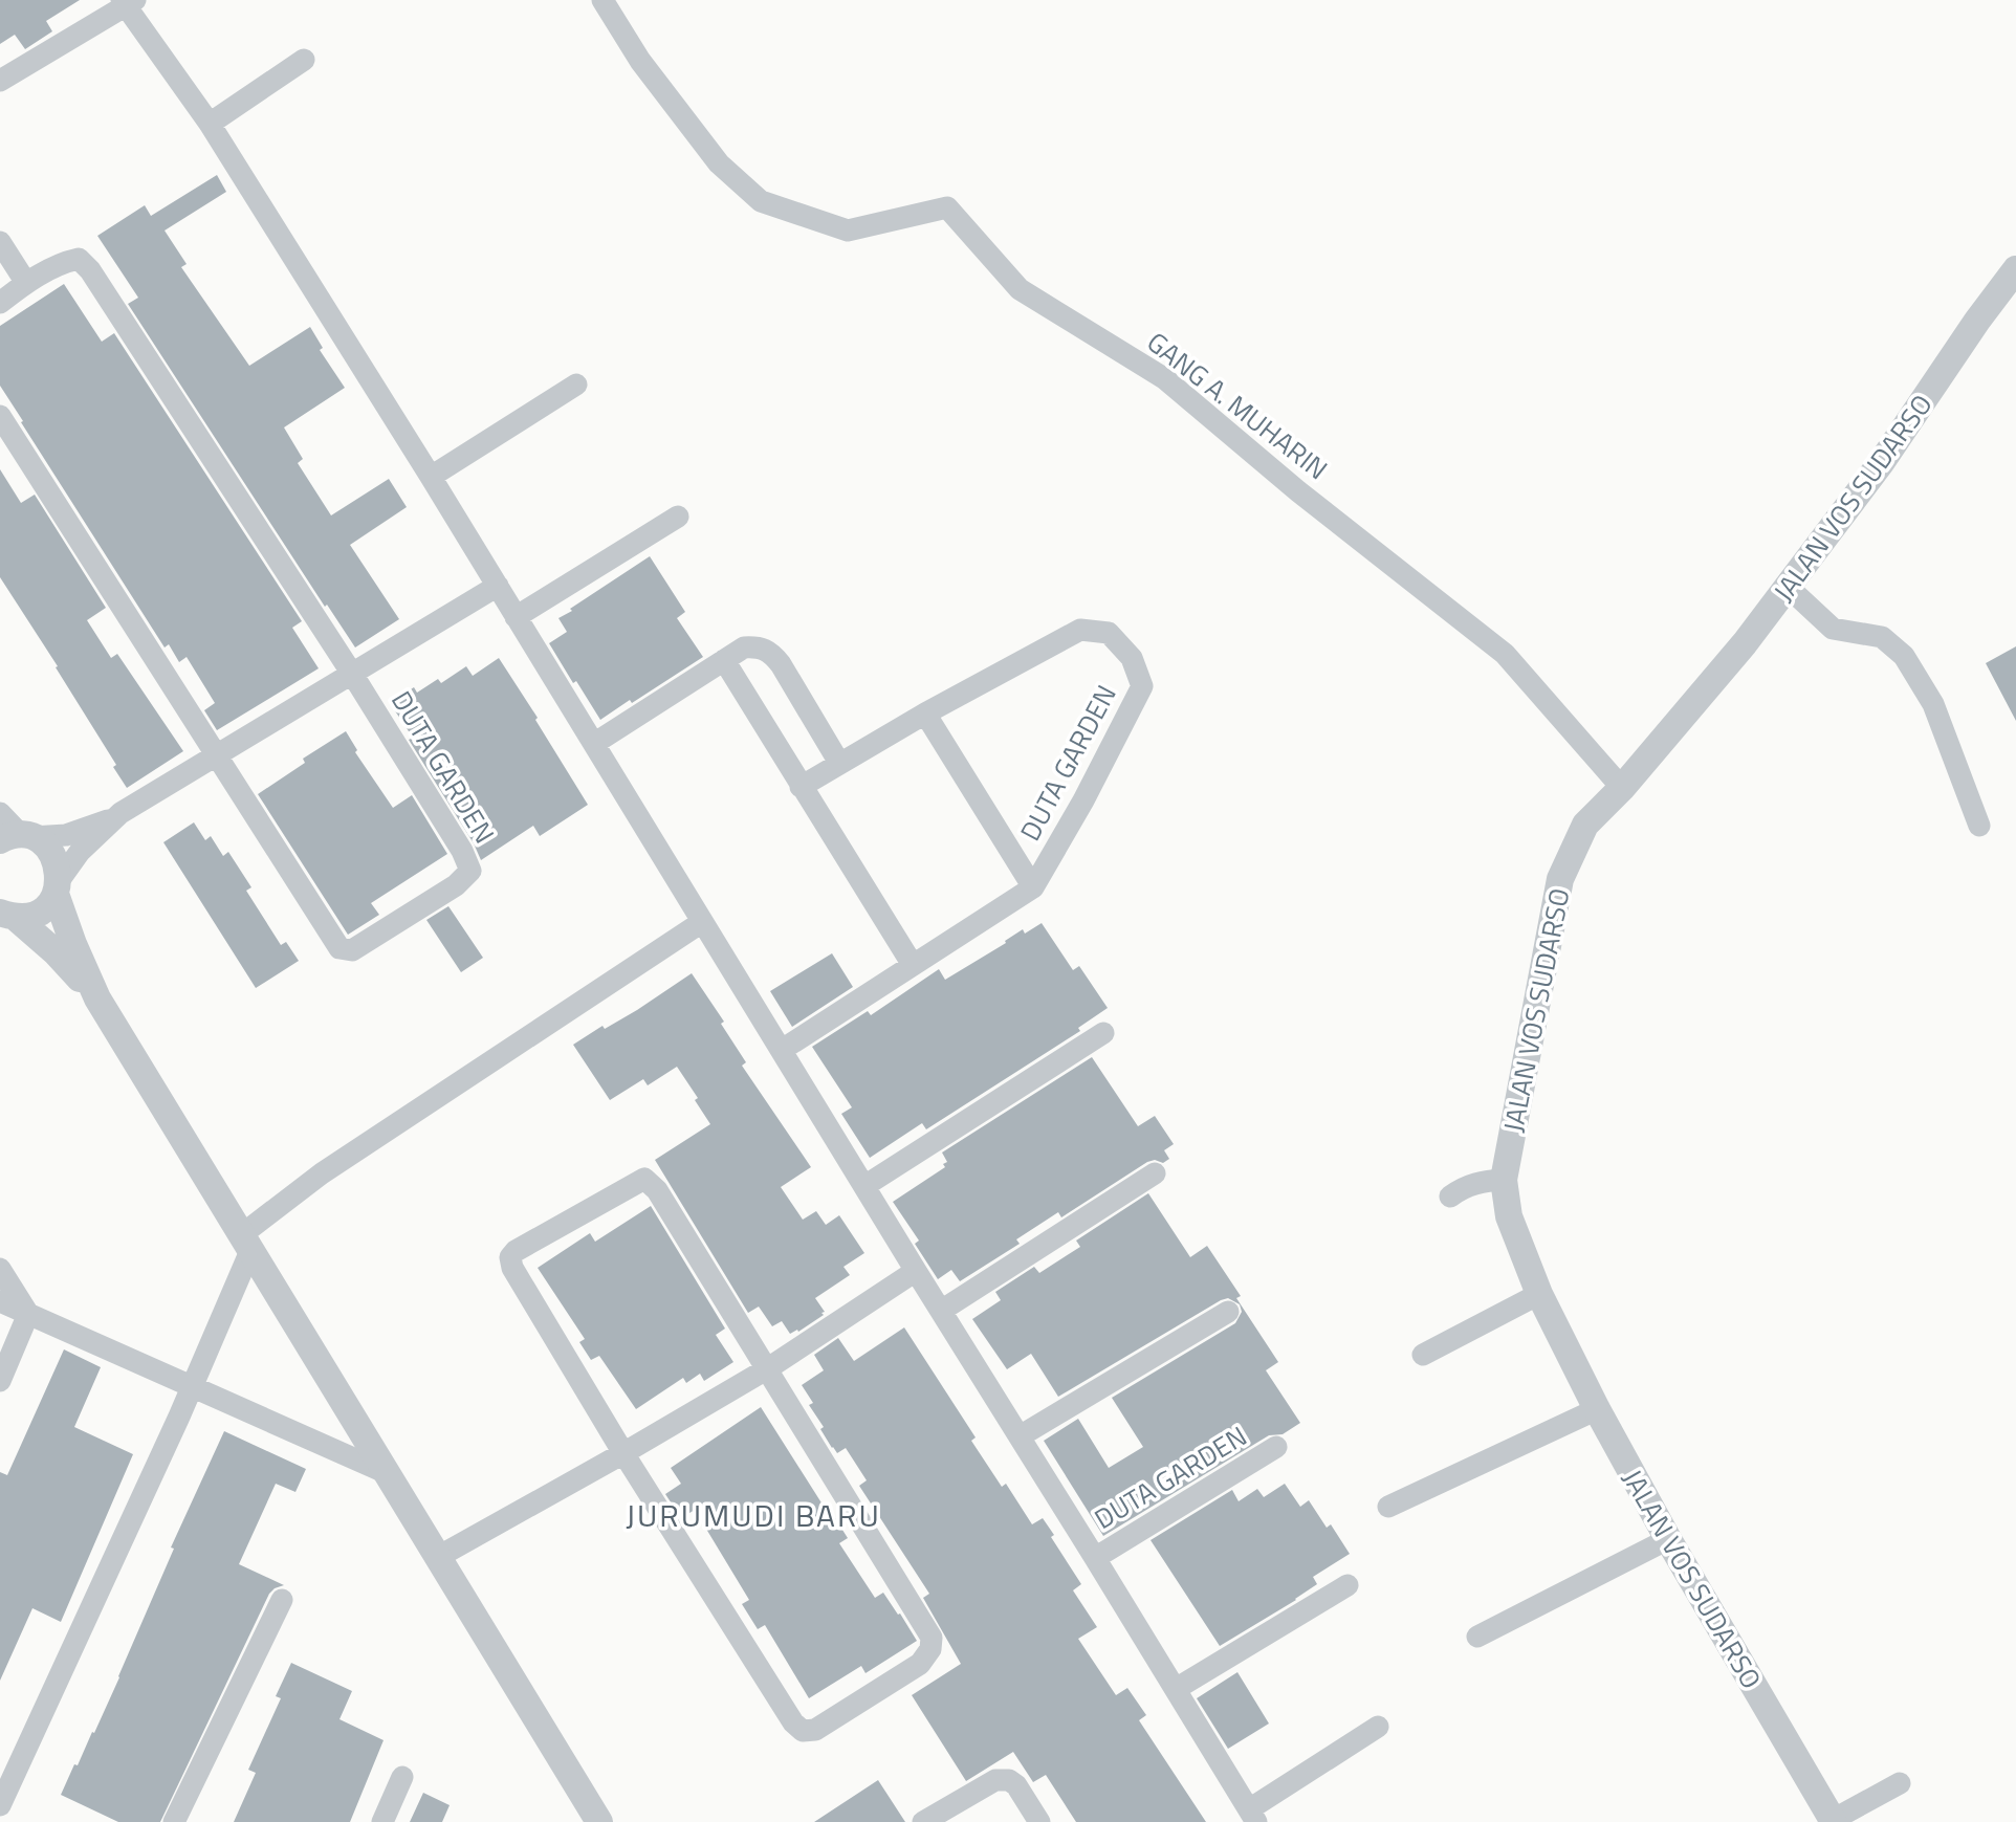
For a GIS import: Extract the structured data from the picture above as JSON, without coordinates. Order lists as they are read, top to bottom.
{
  "streets": {
    "street": ["GANG A. MUHARIN", "JALAN VOS SUDARSO", "DUTA GARDEN"]
  },
  "crossings": [
    ["GANG A. MUHARIN", "JALAN VOS SUDARSO"]
  ],
  "districts": ["JURUMUDI BARU"]
}
